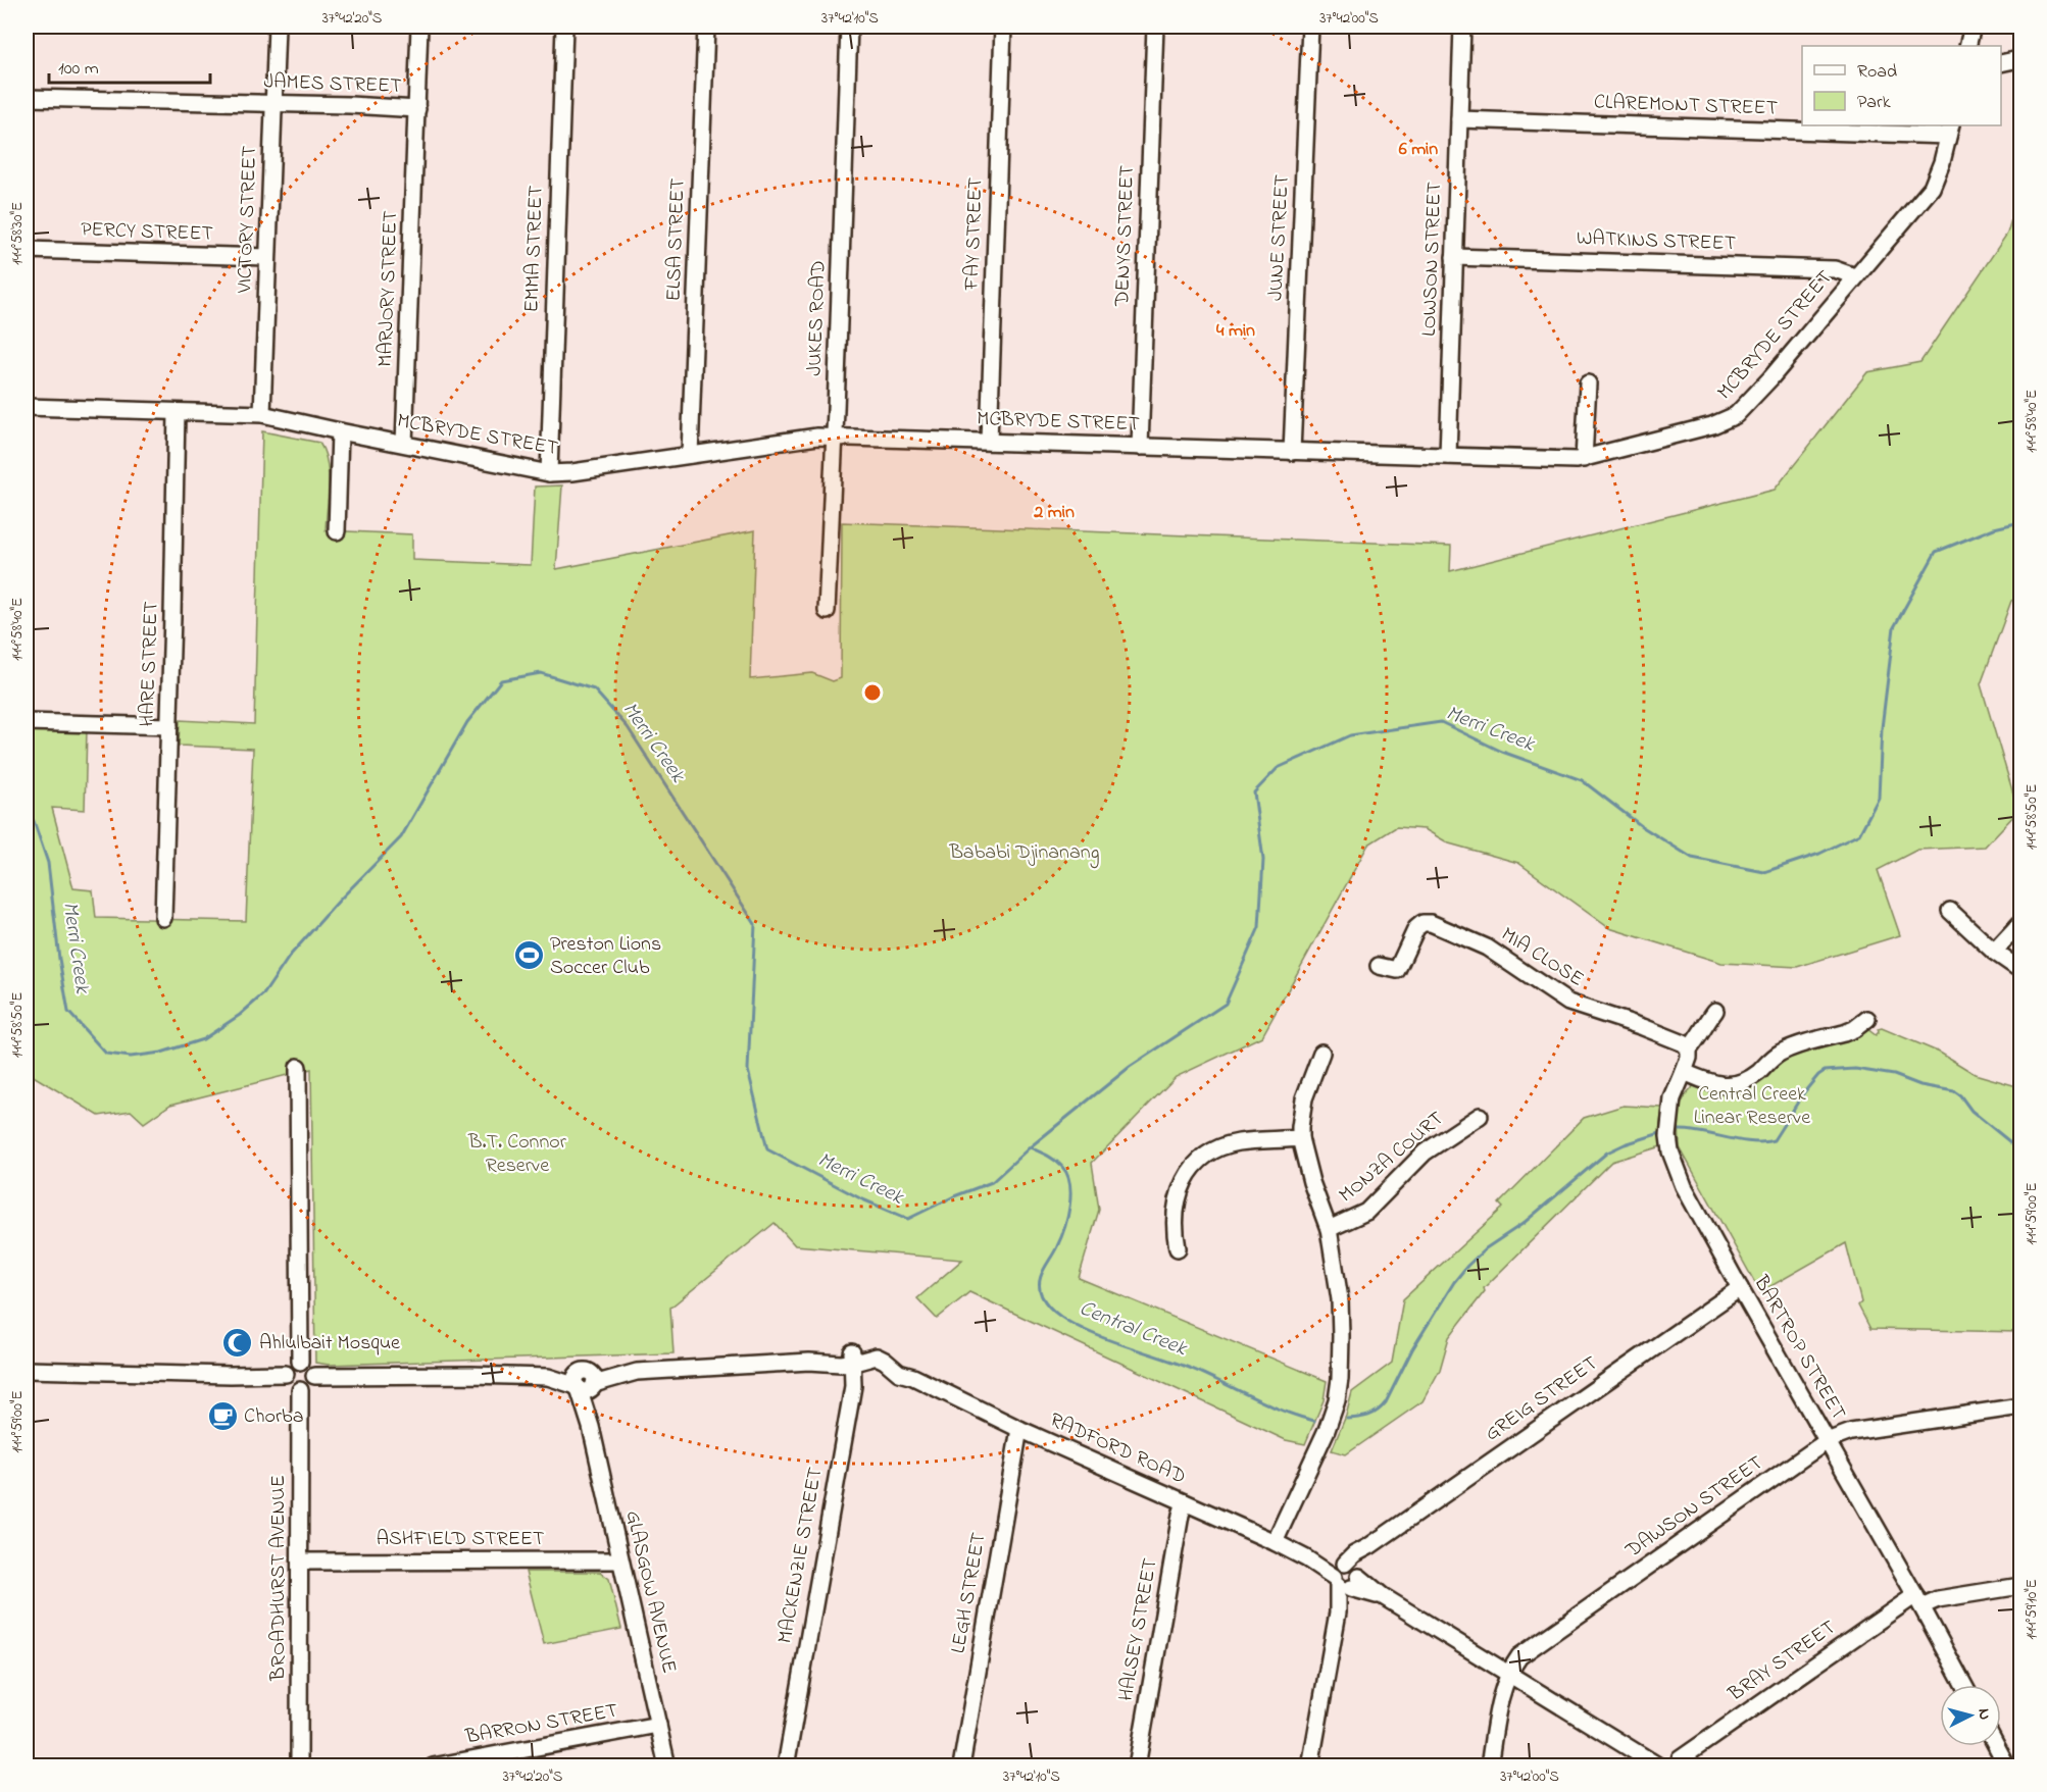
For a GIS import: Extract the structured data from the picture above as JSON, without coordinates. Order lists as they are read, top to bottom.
{
  "streets": {
    "street": [
      "JAMES STREET",
      "CLAREMONT STREET",
      "VICTORY STREET",
      "PERCY STREET",
      "FAY STREET",
      "DENYS STREET",
      "JUNE STREET",
      "ELSA STREET",
      "WATKINS STREET",
      "EMMA STREET",
      "LOWSON STREET",
      "MARJORY STREET",
      "JUKES ROAD",
      "MCBRYDE STREET",
      "HARE STREET",
      "MIA CLOSE",
      "MONZA COURT",
      "BARTROP STREET",
      "GREIG STREET",
      "RADFORD ROAD",
      "DAWSON STREET",
      "ASHFIELD STREET",
      "MACKENZIE STREET",
      "BROADHURST AVENUE",
      "GLASGOW AVENUE",
      "LEGH STREET",
      "HALSEY STREET",
      "BRAY STREET",
      "BARRON STREET"
    ]
  },
  "crossings": [
    ["JAMES STREET", "VICTORY STREET"],
    ["JAMES STREET", "MARJORY STREET"],
    ["CLAREMONT STREET", "LOWSON STREET"],
    ["CLAREMONT STREET", "MCBRYDE STREET"],
    ["VICTORY STREET", "PERCY STREET"],
    ["VICTORY STREET", "MCBRYDE STREET"],
    ["FAY STREET", "MCBRYDE STREET"],
    ["DENYS STREET", "MCBRYDE STREET"],
    ["JUNE STREET", "MCBRYDE STREET"],
    ["ELSA STREET", "MCBRYDE STREET"],
    ["WATKINS STREET", "LOWSON STREET"],
    ["WATKINS STREET", "MCBRYDE STREET"],
    ["EMMA STREET", "MCBRYDE STREET"],
    ["LOWSON STREET", "MCBRYDE STREET"],
    ["MARJORY STREET", "MCBRYDE STREET"],
    ["JUKES ROAD", "MCBRYDE STREET"],
    ["MCBRYDE STREET", "HARE STREET"],
    ["MIA CLOSE", "BARTROP STREET"],
    ["BARTROP STREET", "GREIG STREET"],
    ["BARTROP STREET", "DAWSON STREET"],
    ["BARTROP STREET", "BRAY STREET"],
    ["GREIG STREET", "RADFORD ROAD"],
    ["RADFORD ROAD", "DAWSON STREET"],
    ["RADFORD ROAD", "MACKENZIE STREET"],
    ["RADFORD ROAD", "GLASGOW AVENUE"],
    ["RADFORD ROAD", "LEGH STREET"],
    ["RADFORD ROAD", "HALSEY STREET"],
    ["ASHFIELD STREET", "BROADHURST AVENUE"],
    ["ASHFIELD STREET", "GLASGOW AVENUE"],
    ["GLASGOW AVENUE", "BARRON STREET"]
  ],
  "water": ["Merri Creek", "Central Creek"],
  "parks": ["Bababi Djinanang", "Central Creek Linear Reserve", "B.T. Connor Reserve"],
  "places": {
    "sports": ["Preston Lions Soccer Club"],
    "mosque": ["Ahlulbait Mosque"],
    "cafe": ["Chorba"]
  },
  "legend": ["Road", "Park"],
  "scale_bar": "100 m",
  "north": "right",
  "coordinates": [
    "37°42'20\"S",
    "37°42'10\"S",
    "37°42'00\"S",
    "144°58'30\"E",
    "144°58'40\"E",
    "144°58'50\"E",
    "144°59'00\"E",
    "144°59'10\"E"
  ],
  "rings": ["6 min", "4 min", "2 min"]
}
